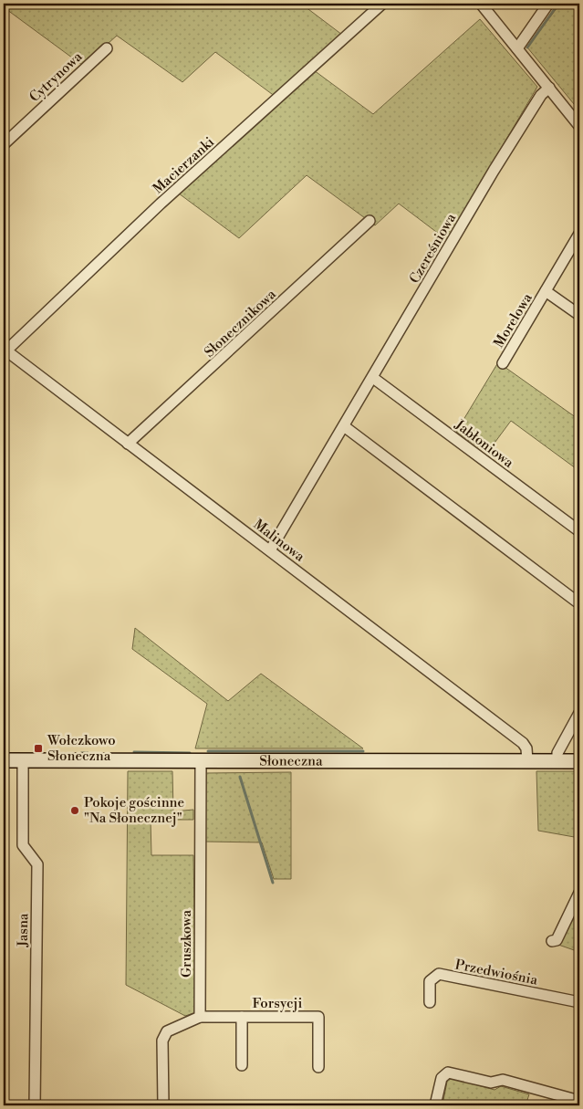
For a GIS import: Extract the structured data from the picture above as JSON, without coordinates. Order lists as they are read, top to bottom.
{
  "streets": {
    "street": [
      "Cytrynowa",
      "Macierzanki",
      "Czereśniowa",
      "Morelowa",
      "Słonecznikowa",
      "Jabłoniowa",
      "Malinowa",
      "Słoneczna",
      "Jasna",
      "Gruszkowa",
      "Przedwiośnia",
      "Forsycji"
    ]
  },
  "crossings": [
    ["Macierzanki", "Malinowa"],
    ["Czereśniowa", "Jabłoniowa"],
    ["Czereśniowa", "Malinowa"],
    ["Słonecznikowa", "Malinowa"],
    ["Malinowa", "Słoneczna"],
    ["Słoneczna", "Jasna"],
    ["Słoneczna", "Gruszkowa"],
    ["Gruszkowa", "Forsycji"]
  ],
  "places": {
    "transit": ["Wołczkowo Słoneczna"],
    "other": ["Pokoje gościnne \"Na Słonecznej\""]
  }
}
